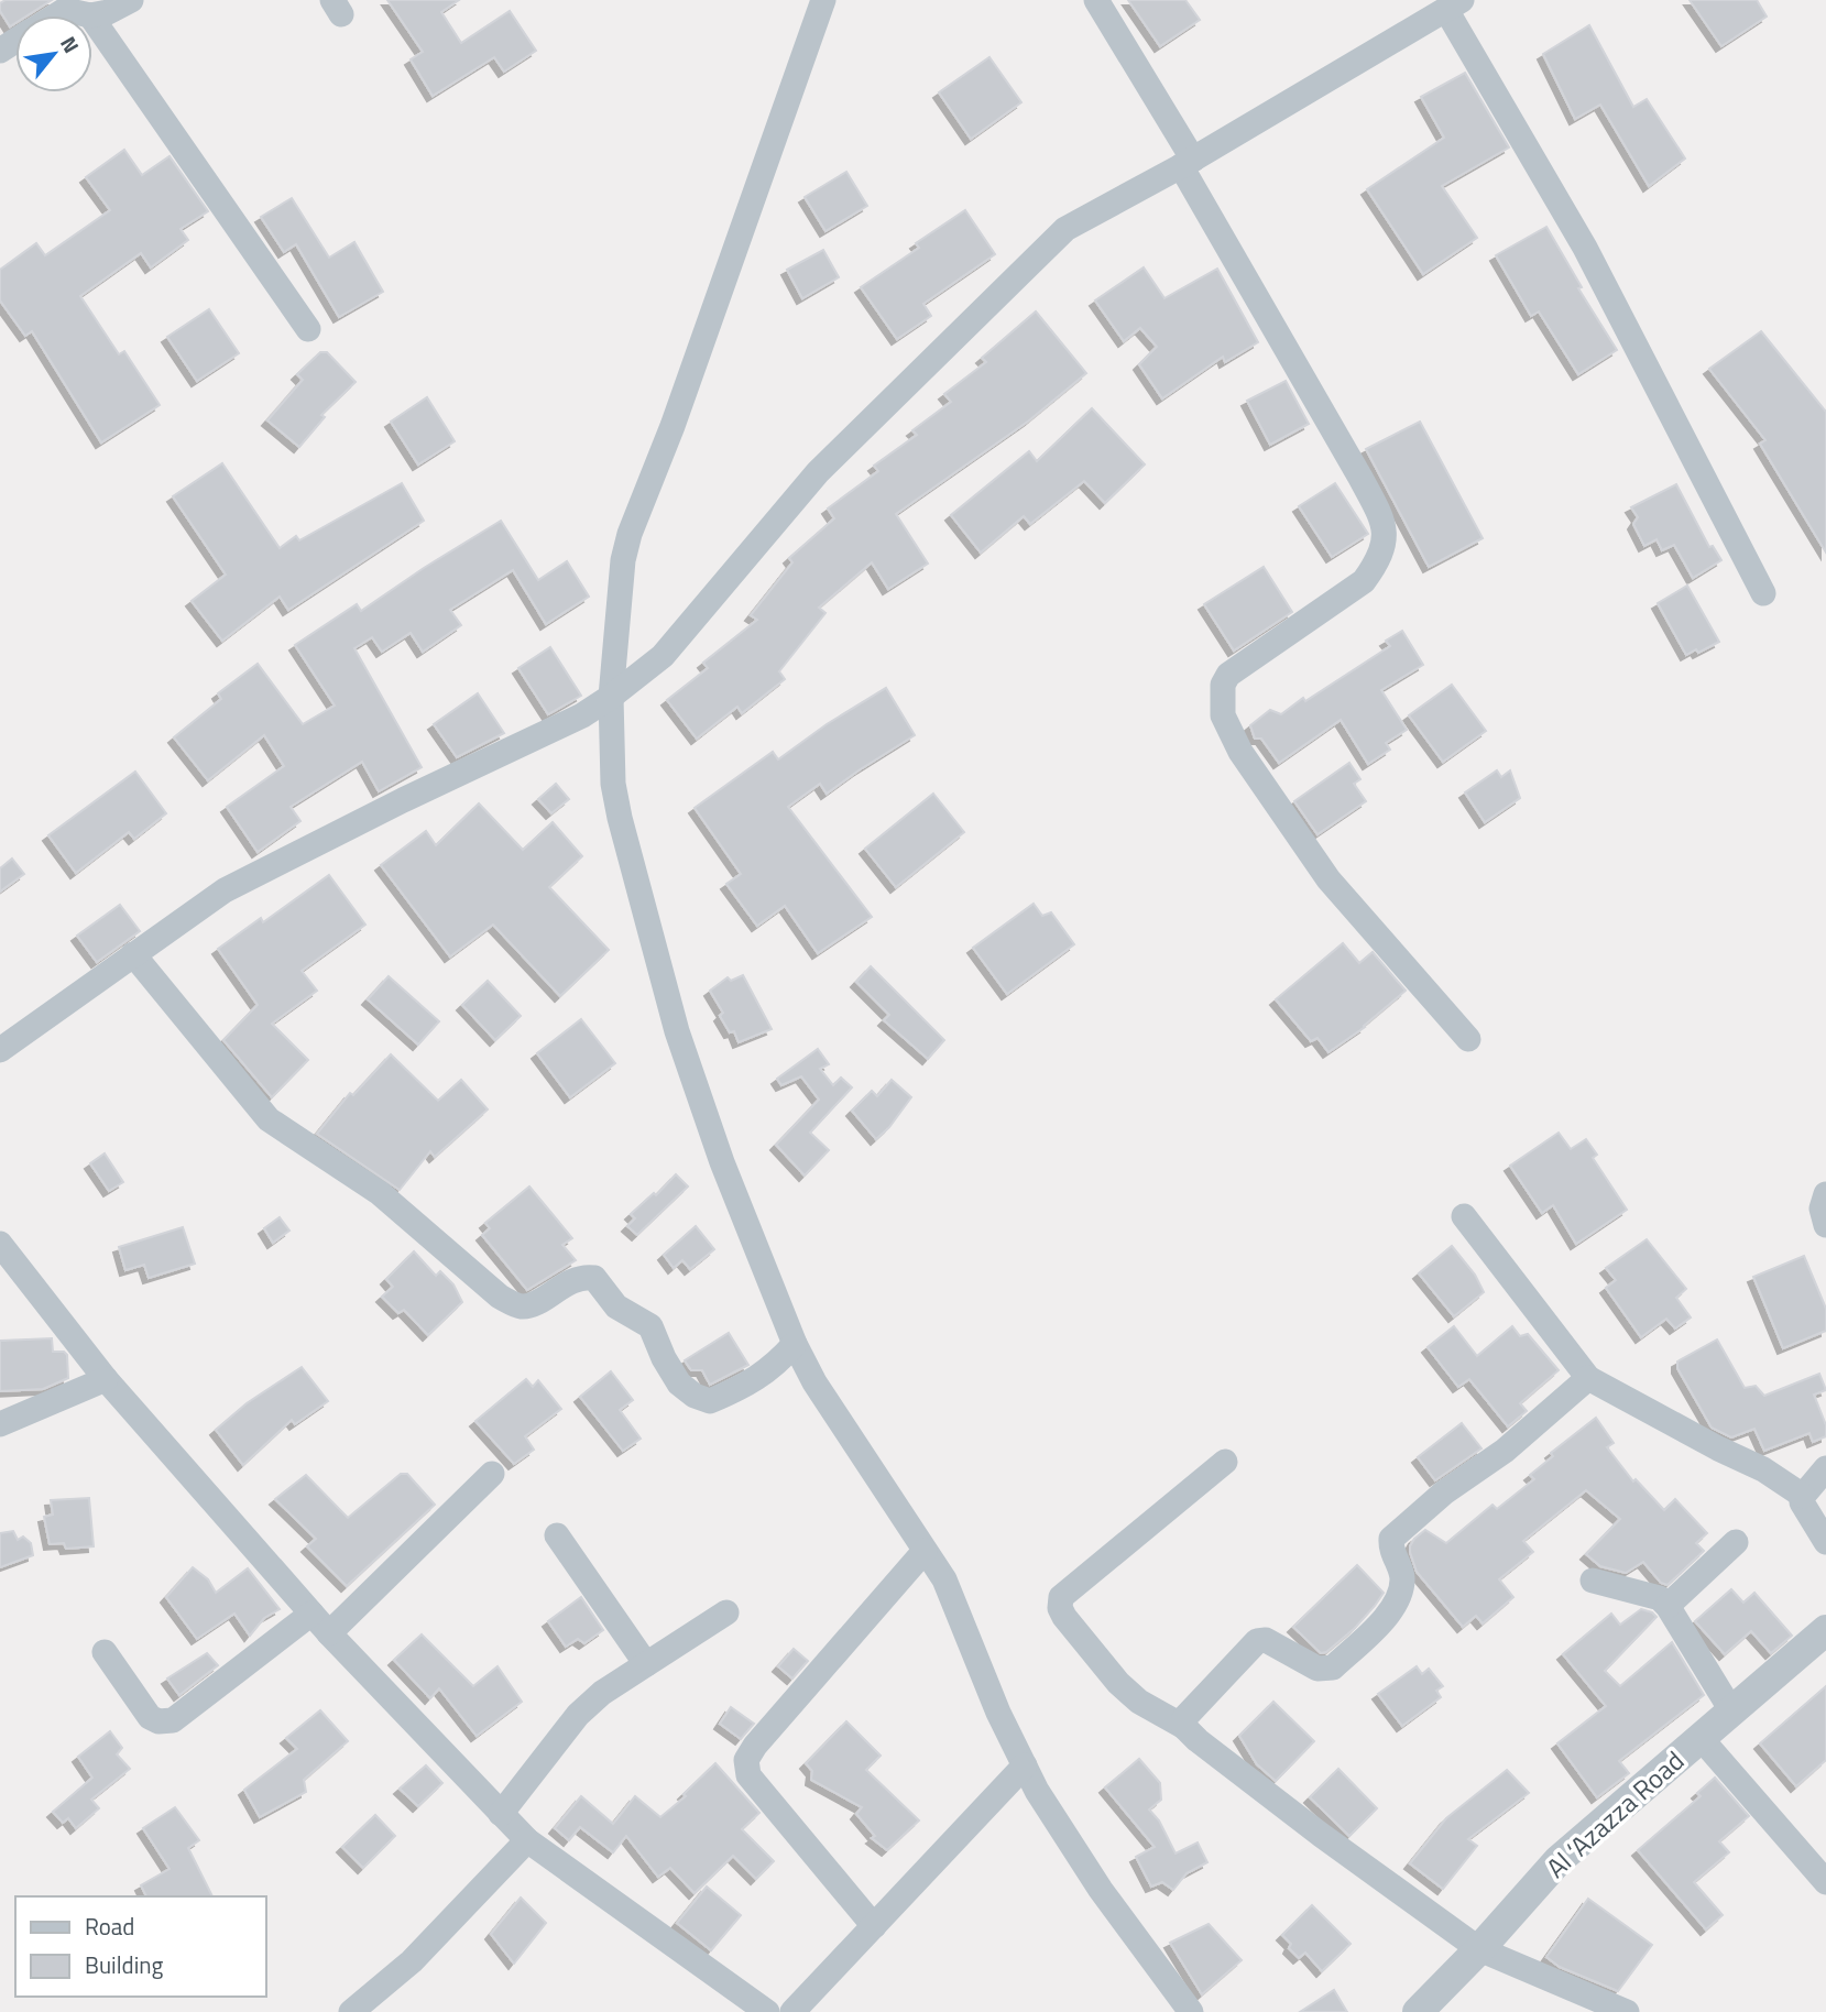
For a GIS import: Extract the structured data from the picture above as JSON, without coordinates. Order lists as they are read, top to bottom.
{
  "streets": {
    "street": ["Al ‘Azazza Road"]
  },
  "legend": ["Road", "Building"],
  "north": "top right"
}
